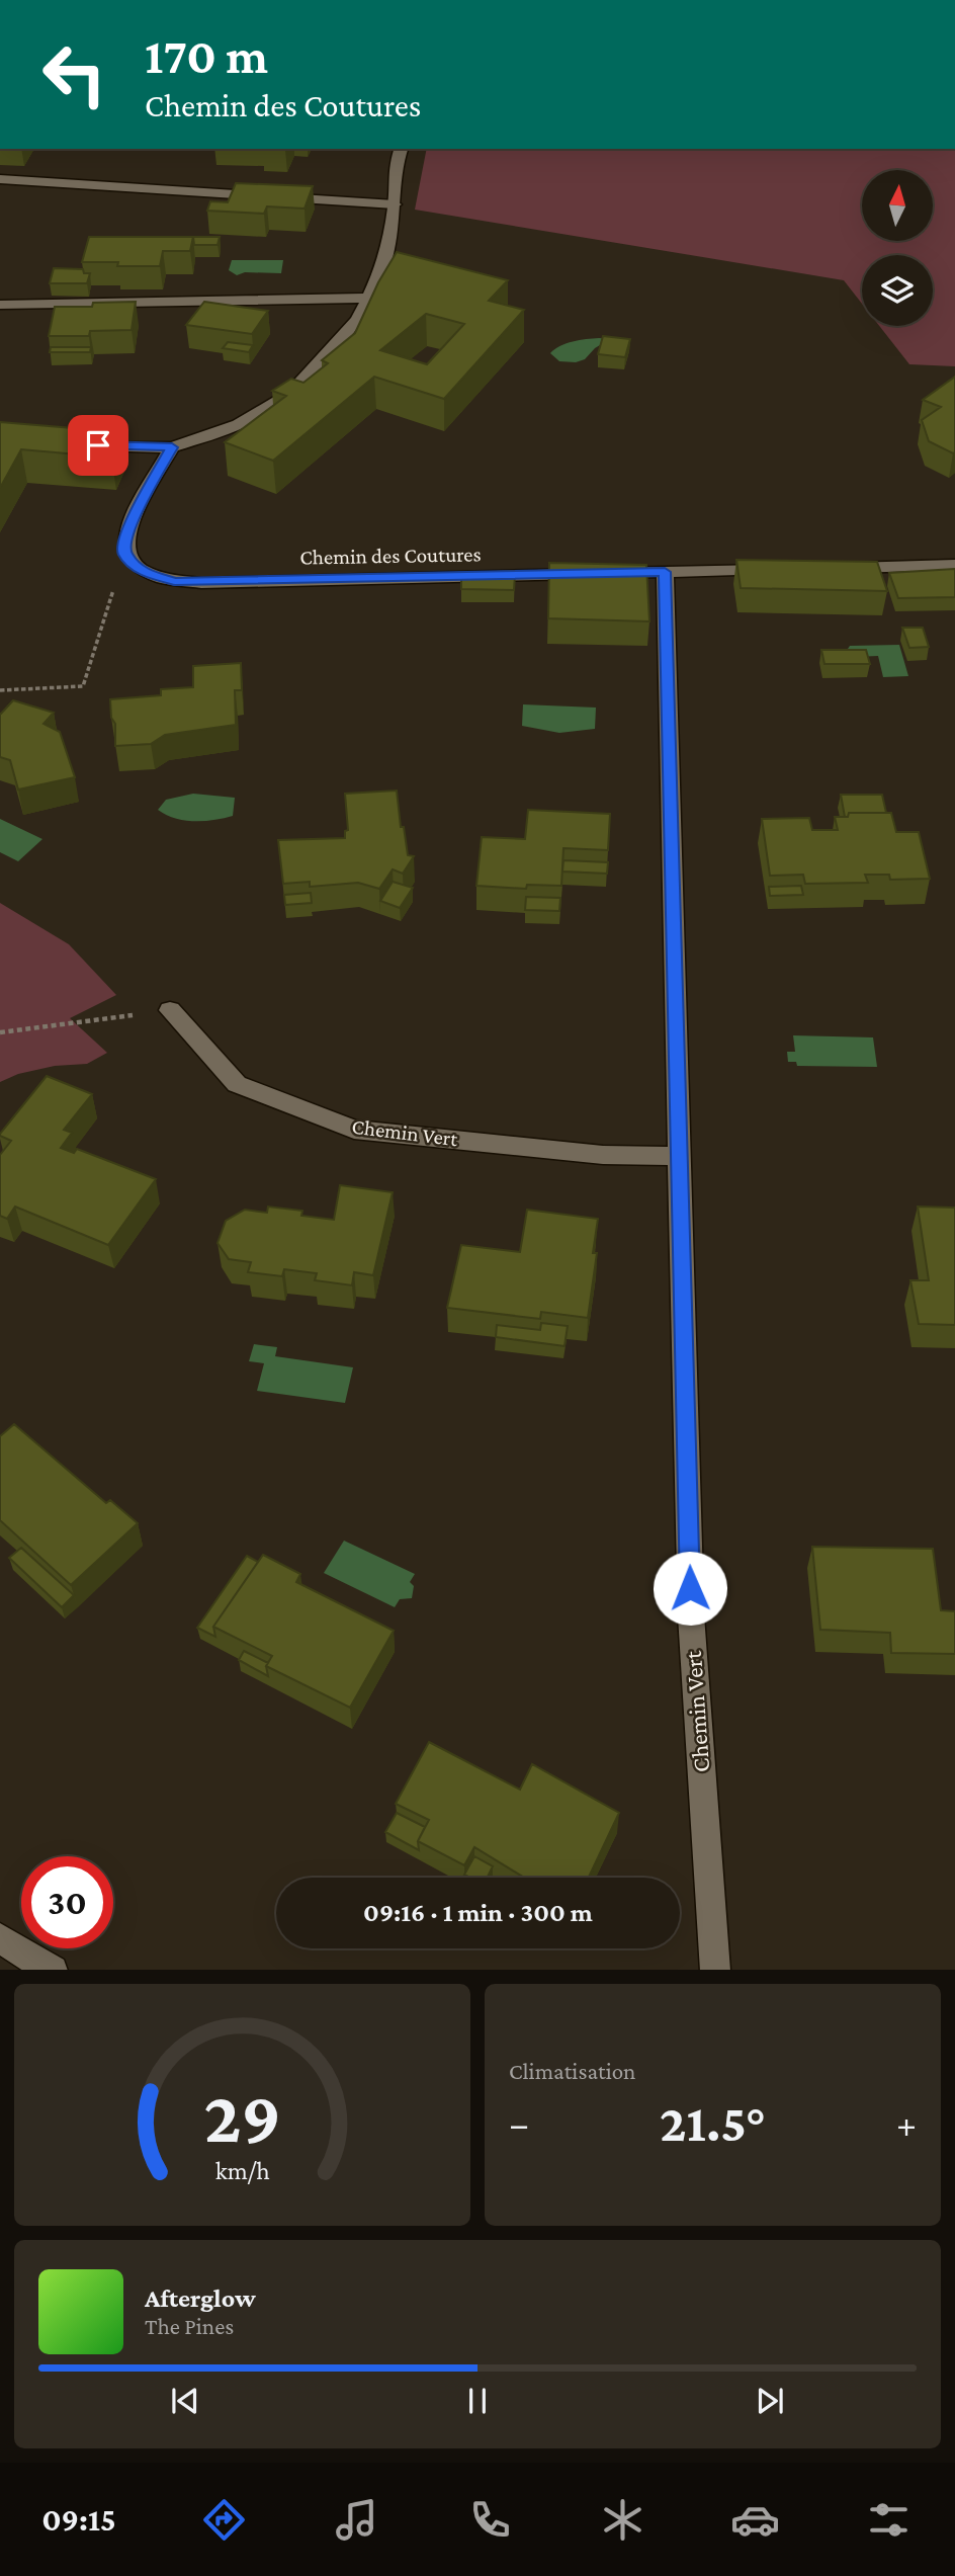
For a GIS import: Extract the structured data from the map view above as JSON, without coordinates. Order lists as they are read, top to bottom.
{
  "streets": {
    "street": ["Chemin des Coutures", "Chemin Vert"]
  },
  "crossings": [
    ["Chemin des Coutures", "Chemin Vert"]
  ],
  "north": "top",
  "page": {
    "turn": ["170 m", "Chemin des Coutures"],
    "limit": "30",
    "trip": "09:16 · 1 min · 300 m",
    "tile": "Climatisation",
    "heat": ["−", "21.5°", "+"],
    "song": ["Afterglow", "The Pines"],
    "tabs": "09:15",
    "gauge": ["29", "km/h"]
  }
}
